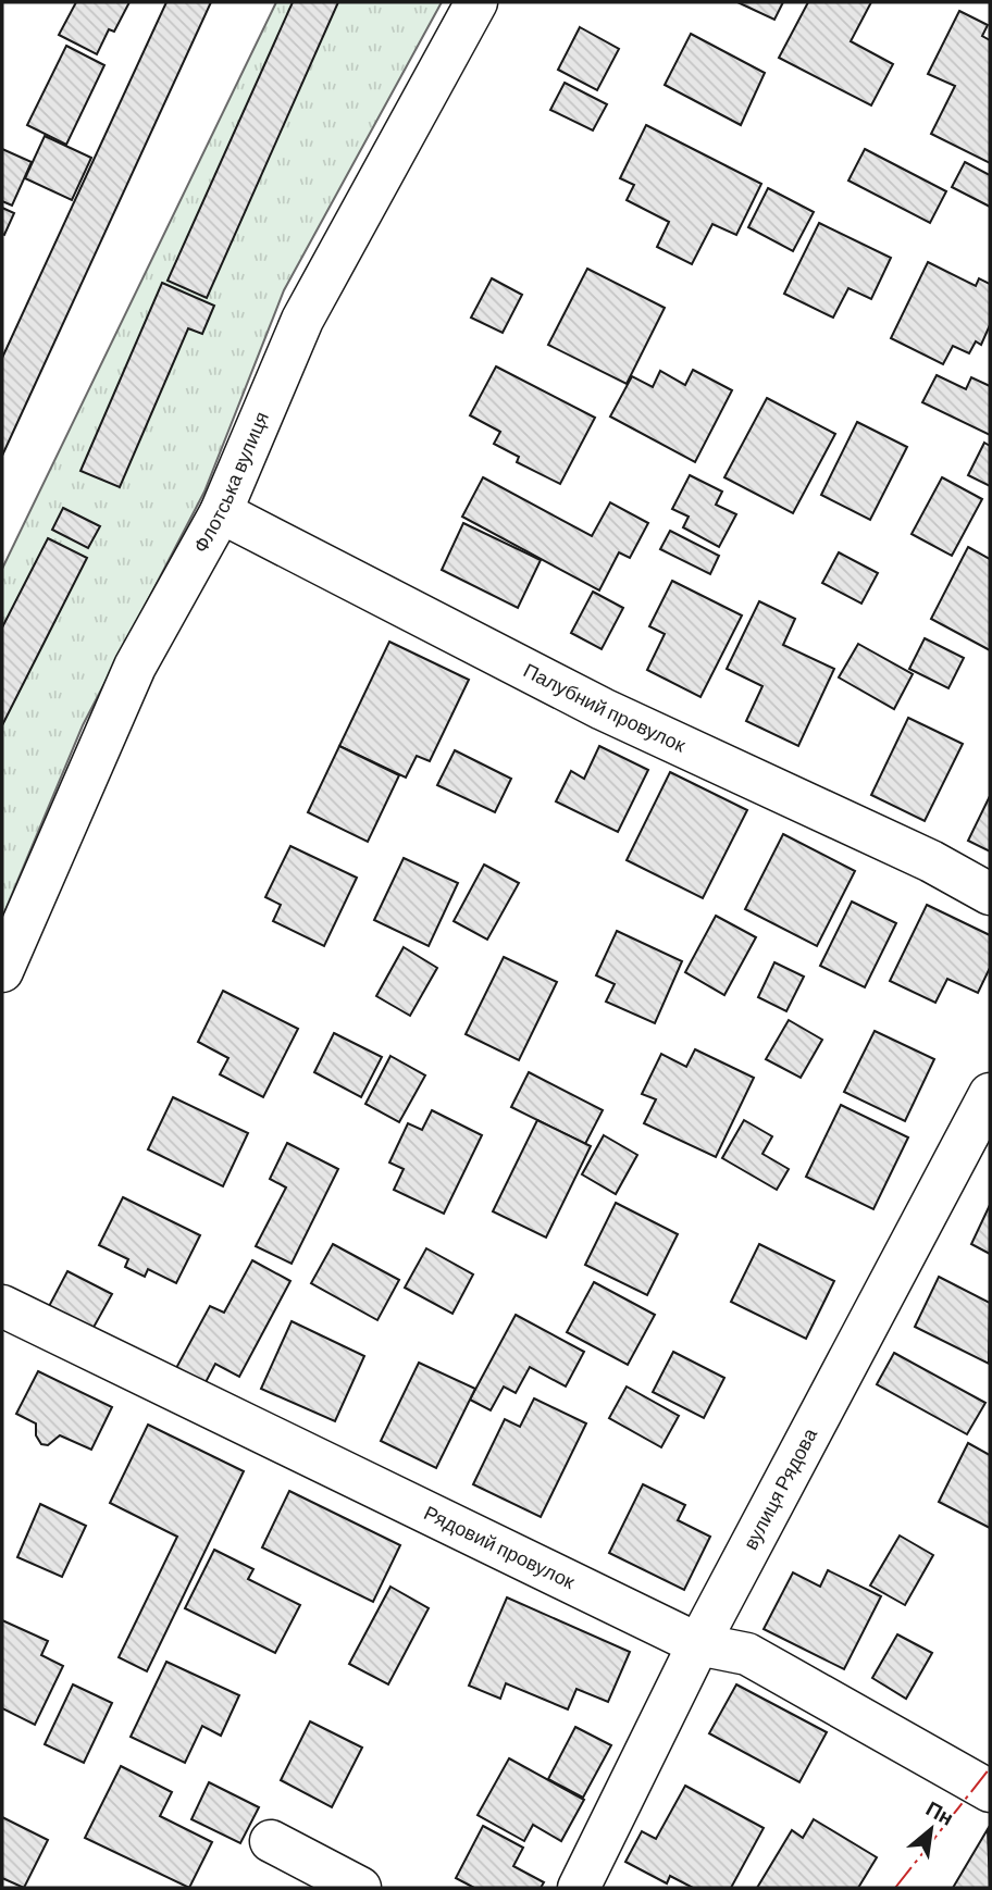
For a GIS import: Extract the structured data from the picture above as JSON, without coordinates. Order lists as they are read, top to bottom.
{
  "streets": {
    "street": [
      "Флотська вулиця",
      "Палубний провулок",
      "вулиця Рядова",
      "Рядовий провулок"
    ]
  },
  "crossings": [
    ["Флотська вулиця", "Палубний провулок"],
    ["вулиця Рядова", "Рядовий провулок"]
  ],
  "north": "top right"
}
